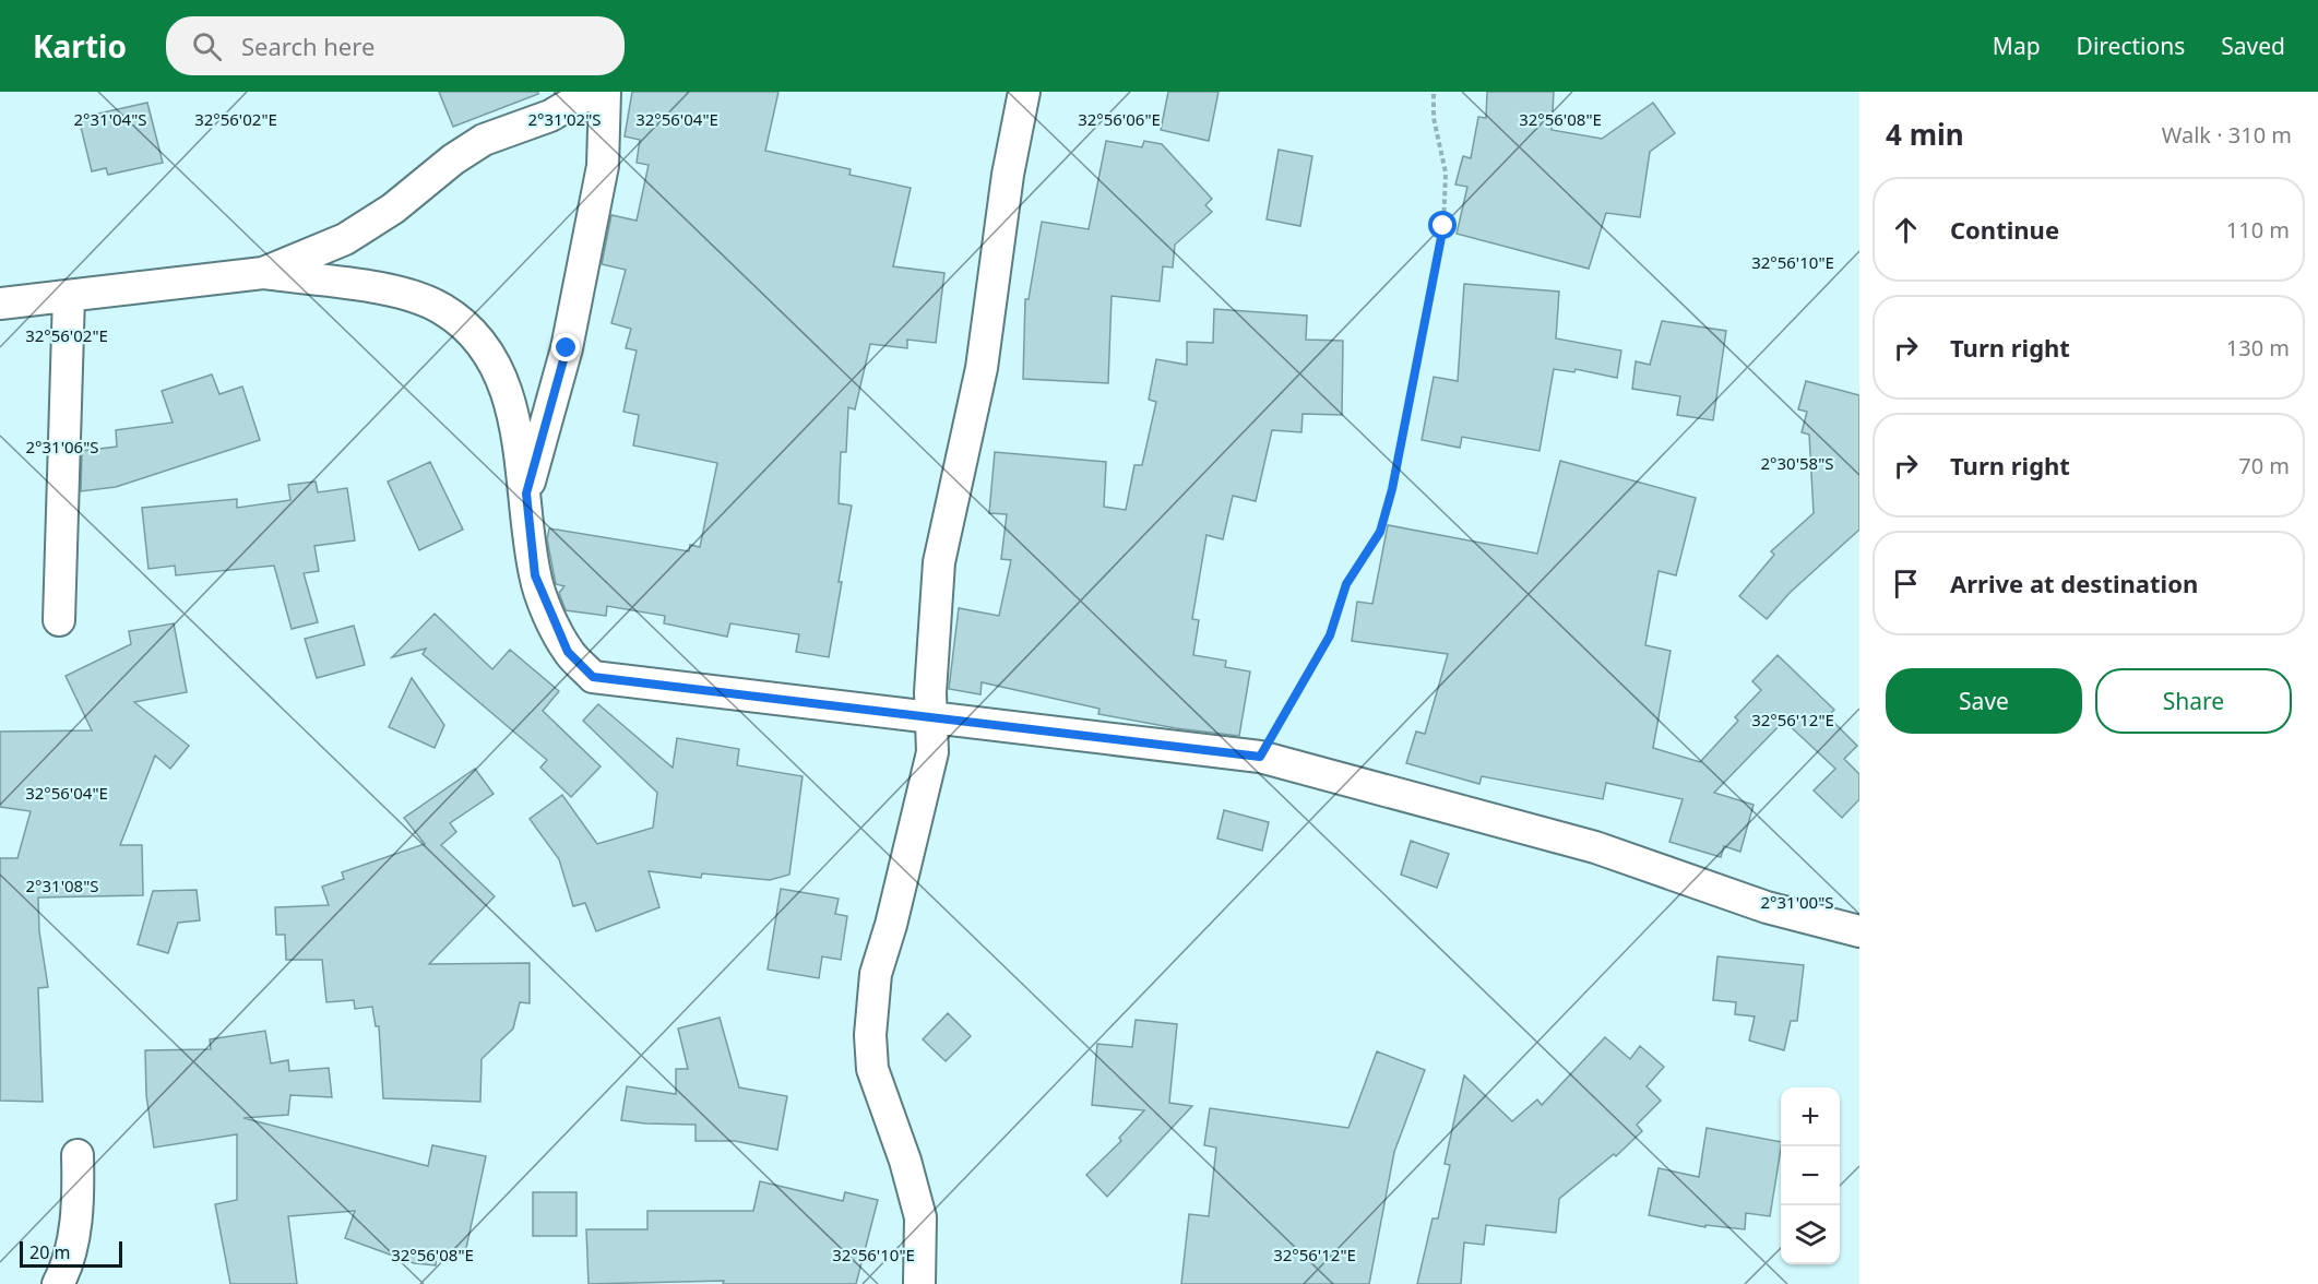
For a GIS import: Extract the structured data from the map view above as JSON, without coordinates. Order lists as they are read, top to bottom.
{
  "scale_bar": "20 m",
  "page": {
    "header": "Kartio",
    "search": "Search here",
    "nav": ["Map", "Directions", "Saved"],
    "heading": ["4 min", "Walk · 310 m"],
    "list": [
      ["Continue", "110 m"],
      ["Turn right", "130 m"],
      ["Turn right", "70 m"],
      "Arrive at destination"
    ],
    "buttons": ["Save", "Share"],
    "map_buttons": ["+", "−"],
    "scale": "20 m"
  },
  "coordinates": [
    "2°31'04\"S",
    "2°31'02\"S",
    "32°56'02\"E",
    "32°56'04\"E",
    "32°56'06\"E",
    "32°56'08\"E",
    "32°56'10\"E",
    "2°31'06\"S",
    "2°30'58\"S",
    "32°56'12\"E",
    "2°31'08\"S",
    "2°31'00\"S"
  ]
}
